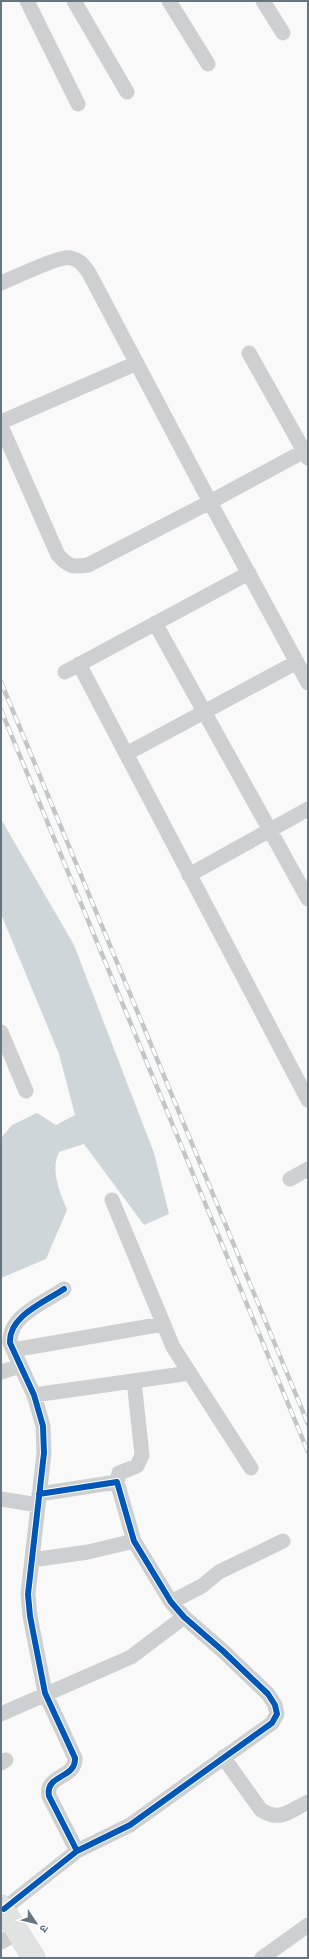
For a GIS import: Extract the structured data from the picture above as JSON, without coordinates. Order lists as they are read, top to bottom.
{
  "north": "bottom right"
}
